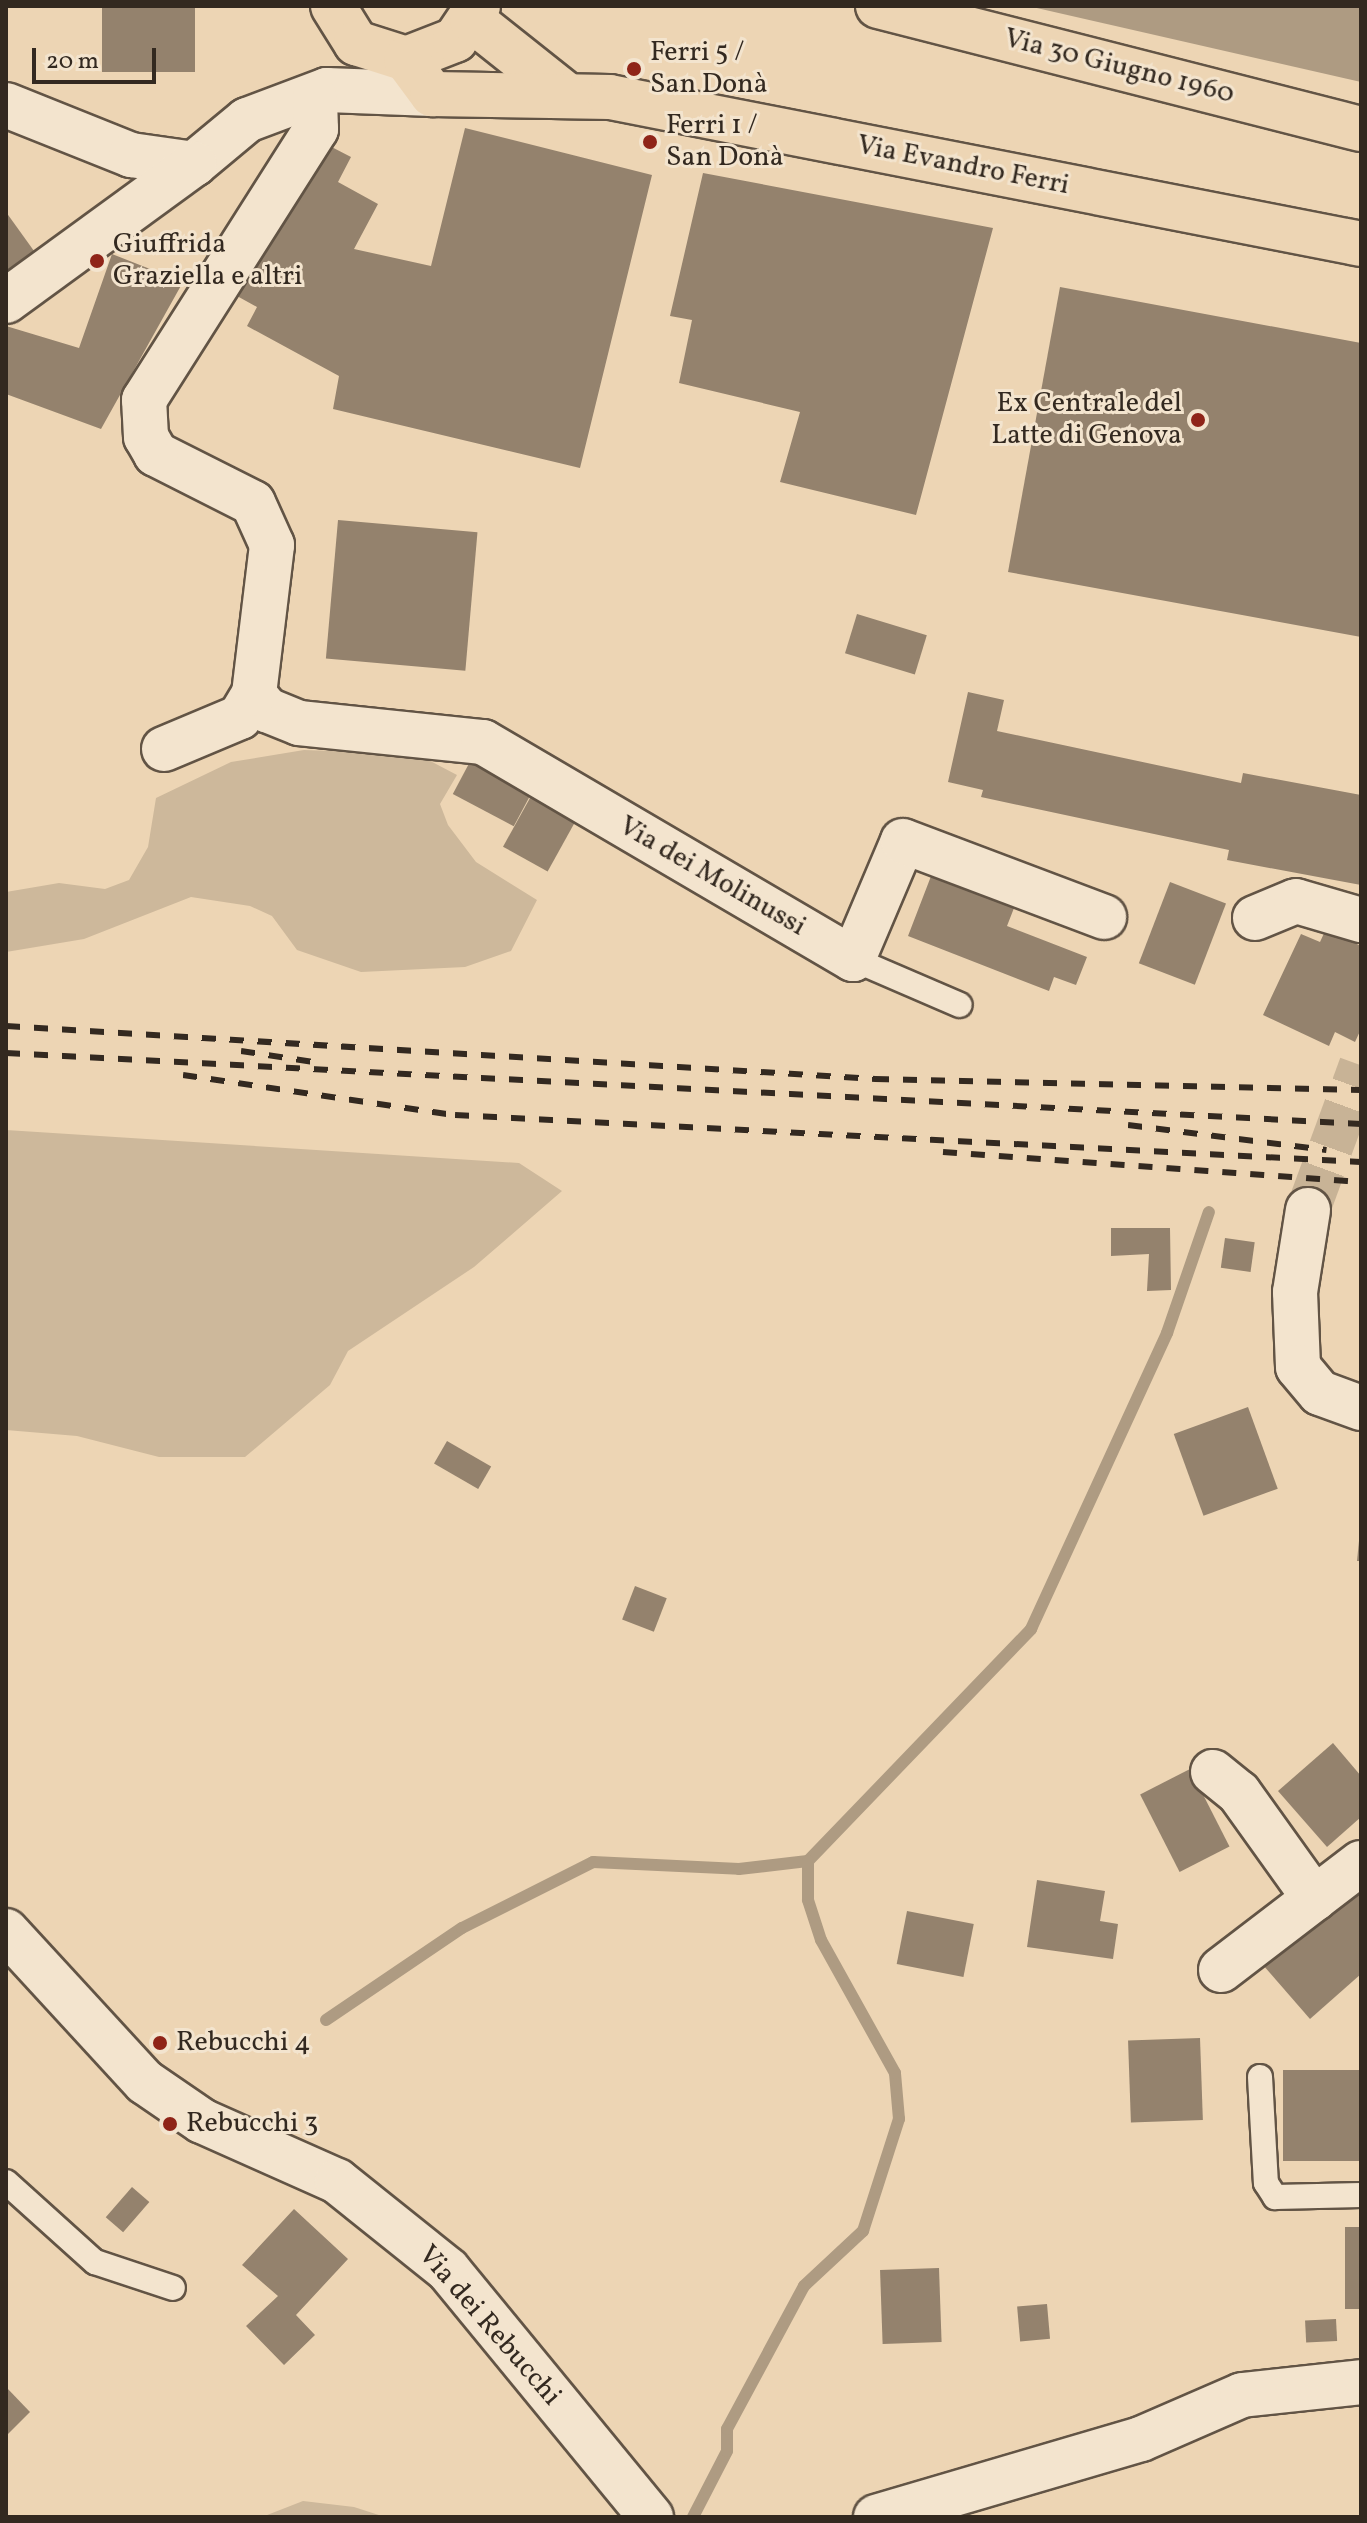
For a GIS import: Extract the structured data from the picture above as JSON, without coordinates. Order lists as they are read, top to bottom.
{
  "streets": {
    "main road": ["Via 30 Giugno 1960", "Via Evandro Ferri"],
    "street": ["Via dei Molinussi", "Via dei Rebucchi"]
  },
  "places": [
    "Ferri 5 / San Donà",
    "Ferri 1 / San Donà",
    "Giuffrida Graziella e altri",
    "Ex Centrale del Latte di Genova",
    "Rebucchi 4",
    "Rebucchi 3"
  ],
  "scale_bar": "20 m"
}
